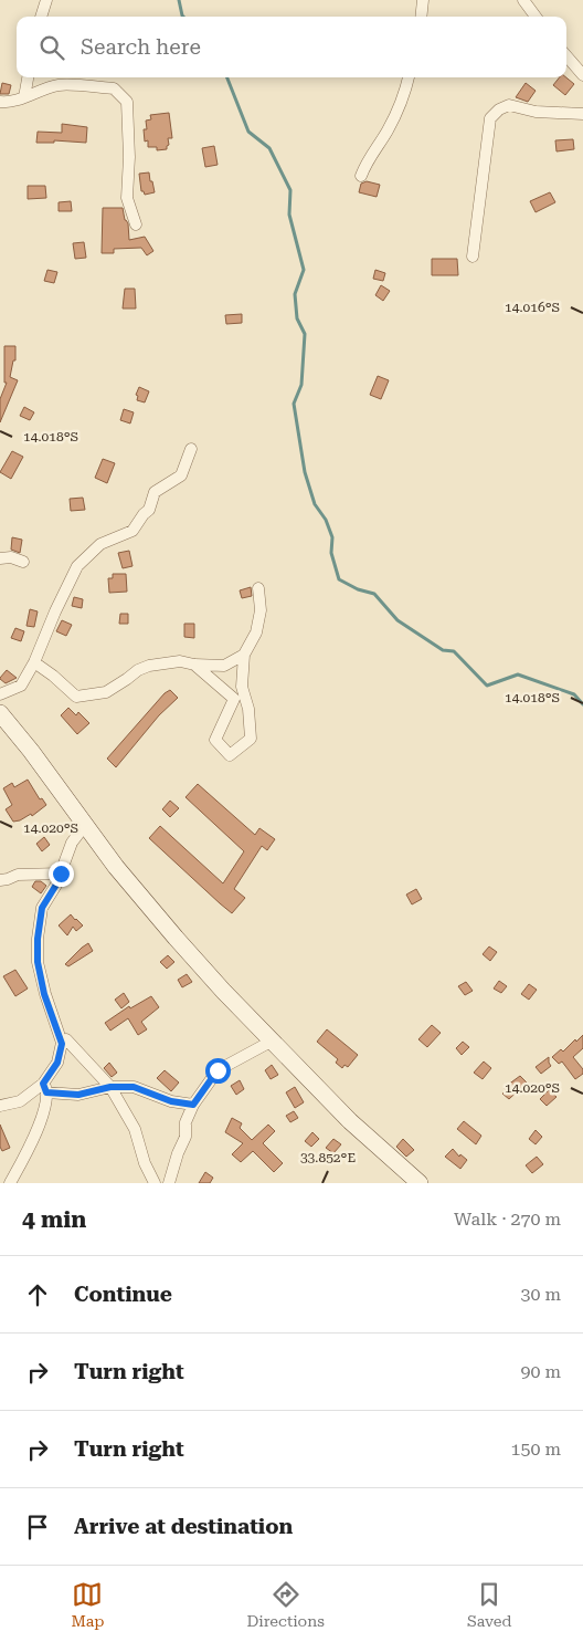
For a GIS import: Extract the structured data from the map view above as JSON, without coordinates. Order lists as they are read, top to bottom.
{
  "page": {
    "search": "Search here",
    "heading": ["4 min", "Walk · 270 m"],
    "list": [
      ["Continue", "30 m"],
      ["Turn right", "90 m"],
      ["Turn right", "150 m"],
      "Arrive at destination"
    ],
    "nav": ["Map", "Directions", "Saved"]
  },
  "coordinates": [
    "14.016°S",
    "14.018°S",
    "14.020°S",
    "33.852°E"
  ]
}
